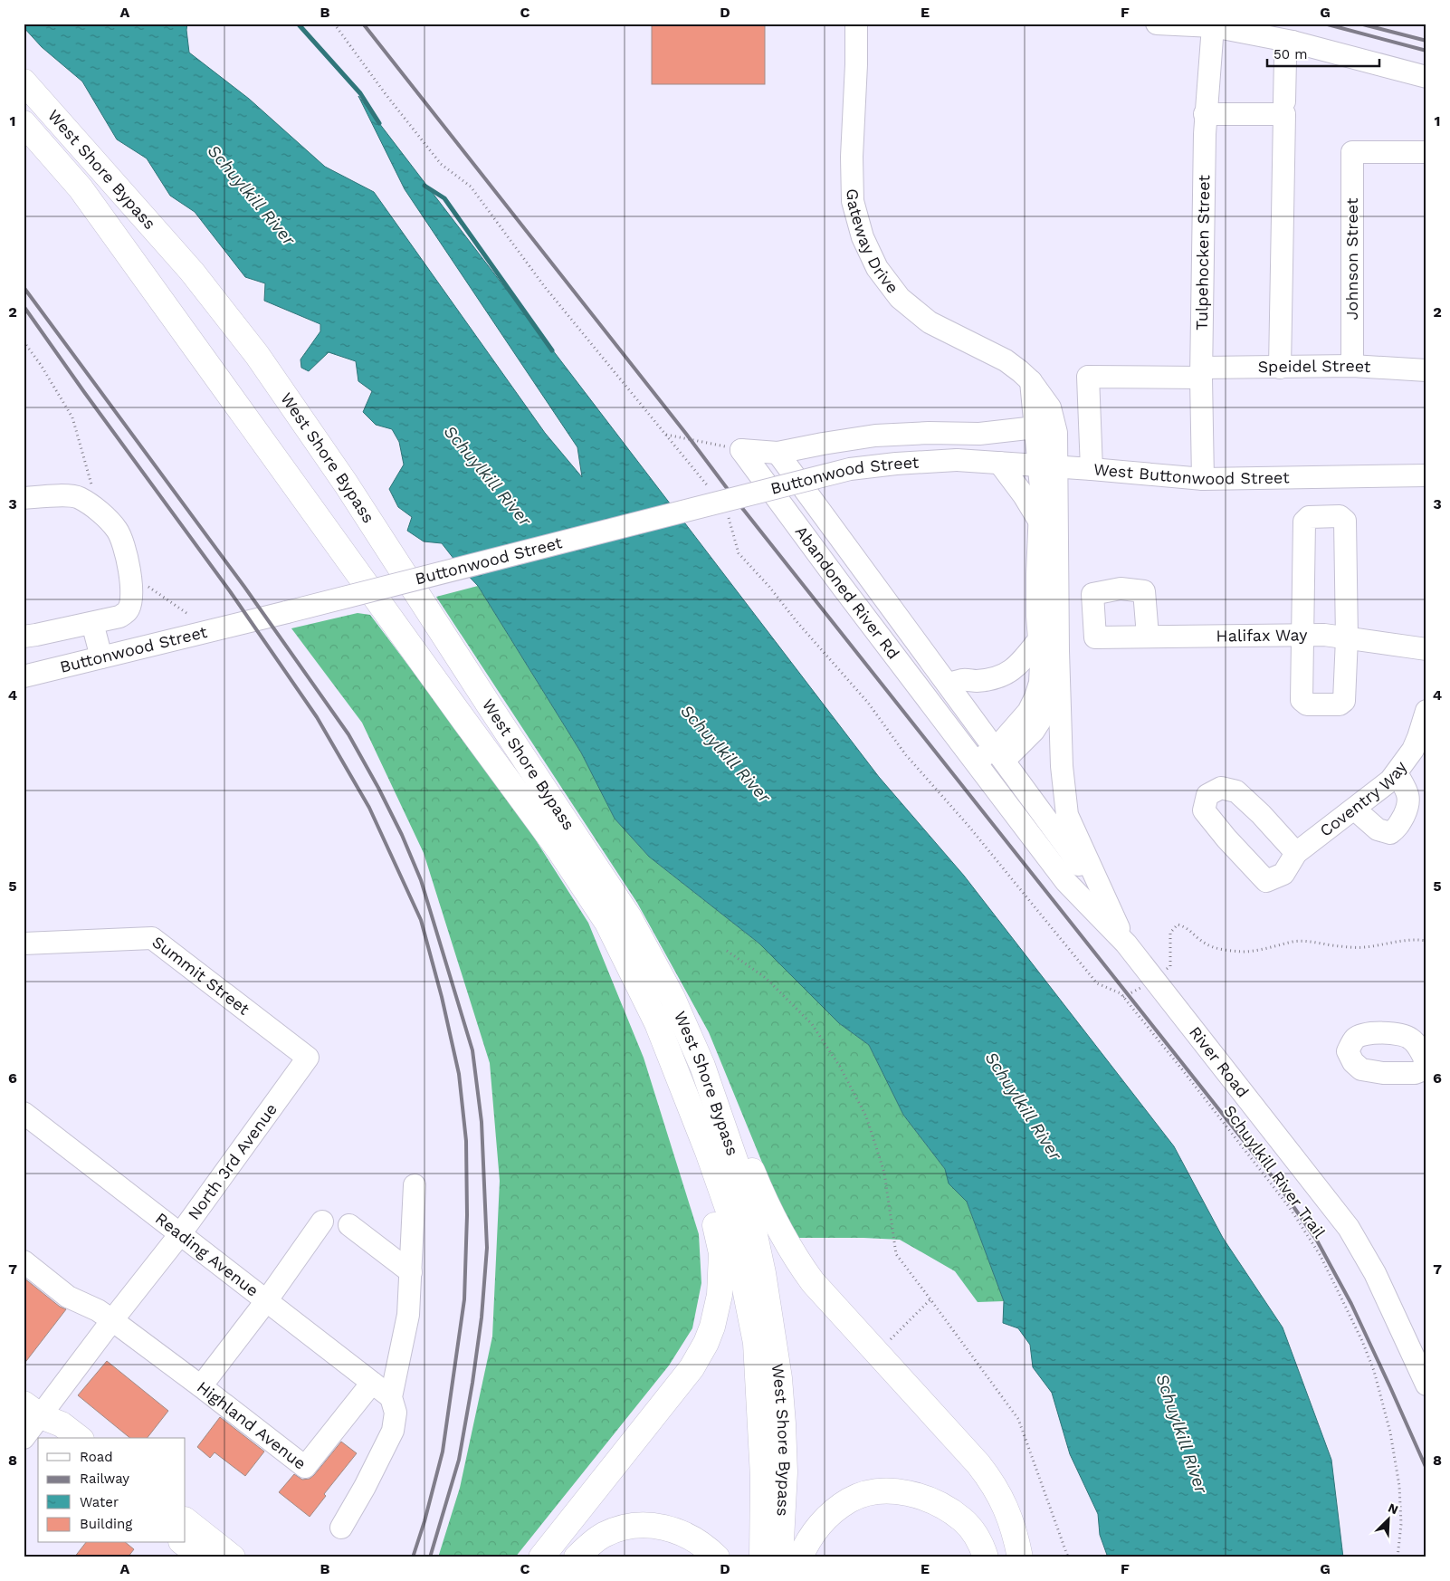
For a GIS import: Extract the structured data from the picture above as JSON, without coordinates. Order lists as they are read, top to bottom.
{
  "streets": {
    "main road": ["West Shore Bypass"],
    "street": [
      "Gateway Drive",
      "Tulpehocken Street",
      "Johnson Street",
      "Speidel Street",
      "West Buttonwood Street",
      "Buttonwood Street",
      "Abandoned River Rd",
      "Halifax Way",
      "Coventry Way",
      "Summit Street",
      "River Road",
      "North 3rd Avenue",
      "Reading Avenue",
      "Highland Avenue"
    ],
    "path": ["Schuylkill River Trail"]
  },
  "crossings": [
    ["Gateway Drive", "West Buttonwood Street"],
    ["Tulpehocken Street", "Speidel Street"],
    ["Tulpehocken Street", "West Buttonwood Street"],
    ["Johnson Street", "Speidel Street"],
    ["Speidel Street", "West Buttonwood Street"],
    ["West Buttonwood Street", "Buttonwood Street"],
    ["Abandoned River Rd", "River Road"],
    ["Summit Street", "North 3rd Avenue"],
    ["North 3rd Avenue", "Reading Avenue"],
    ["North 3rd Avenue", "Highland Avenue"],
    ["Reading Avenue", "Highland Avenue"]
  ],
  "water": ["Schuylkill River"],
  "legend": [
    "Road",
    "Railway",
    "Water",
    "Building"
  ],
  "scale_bar": "50 m",
  "north": "top right",
  "grid": {
    "columns": [
      "A",
      "B",
      "C",
      "D",
      "E",
      "F",
      "G"
    ],
    "rows": [
      "1",
      "2",
      "3",
      "4",
      "5",
      "6",
      "7",
      "8"
    ]
  }
}
